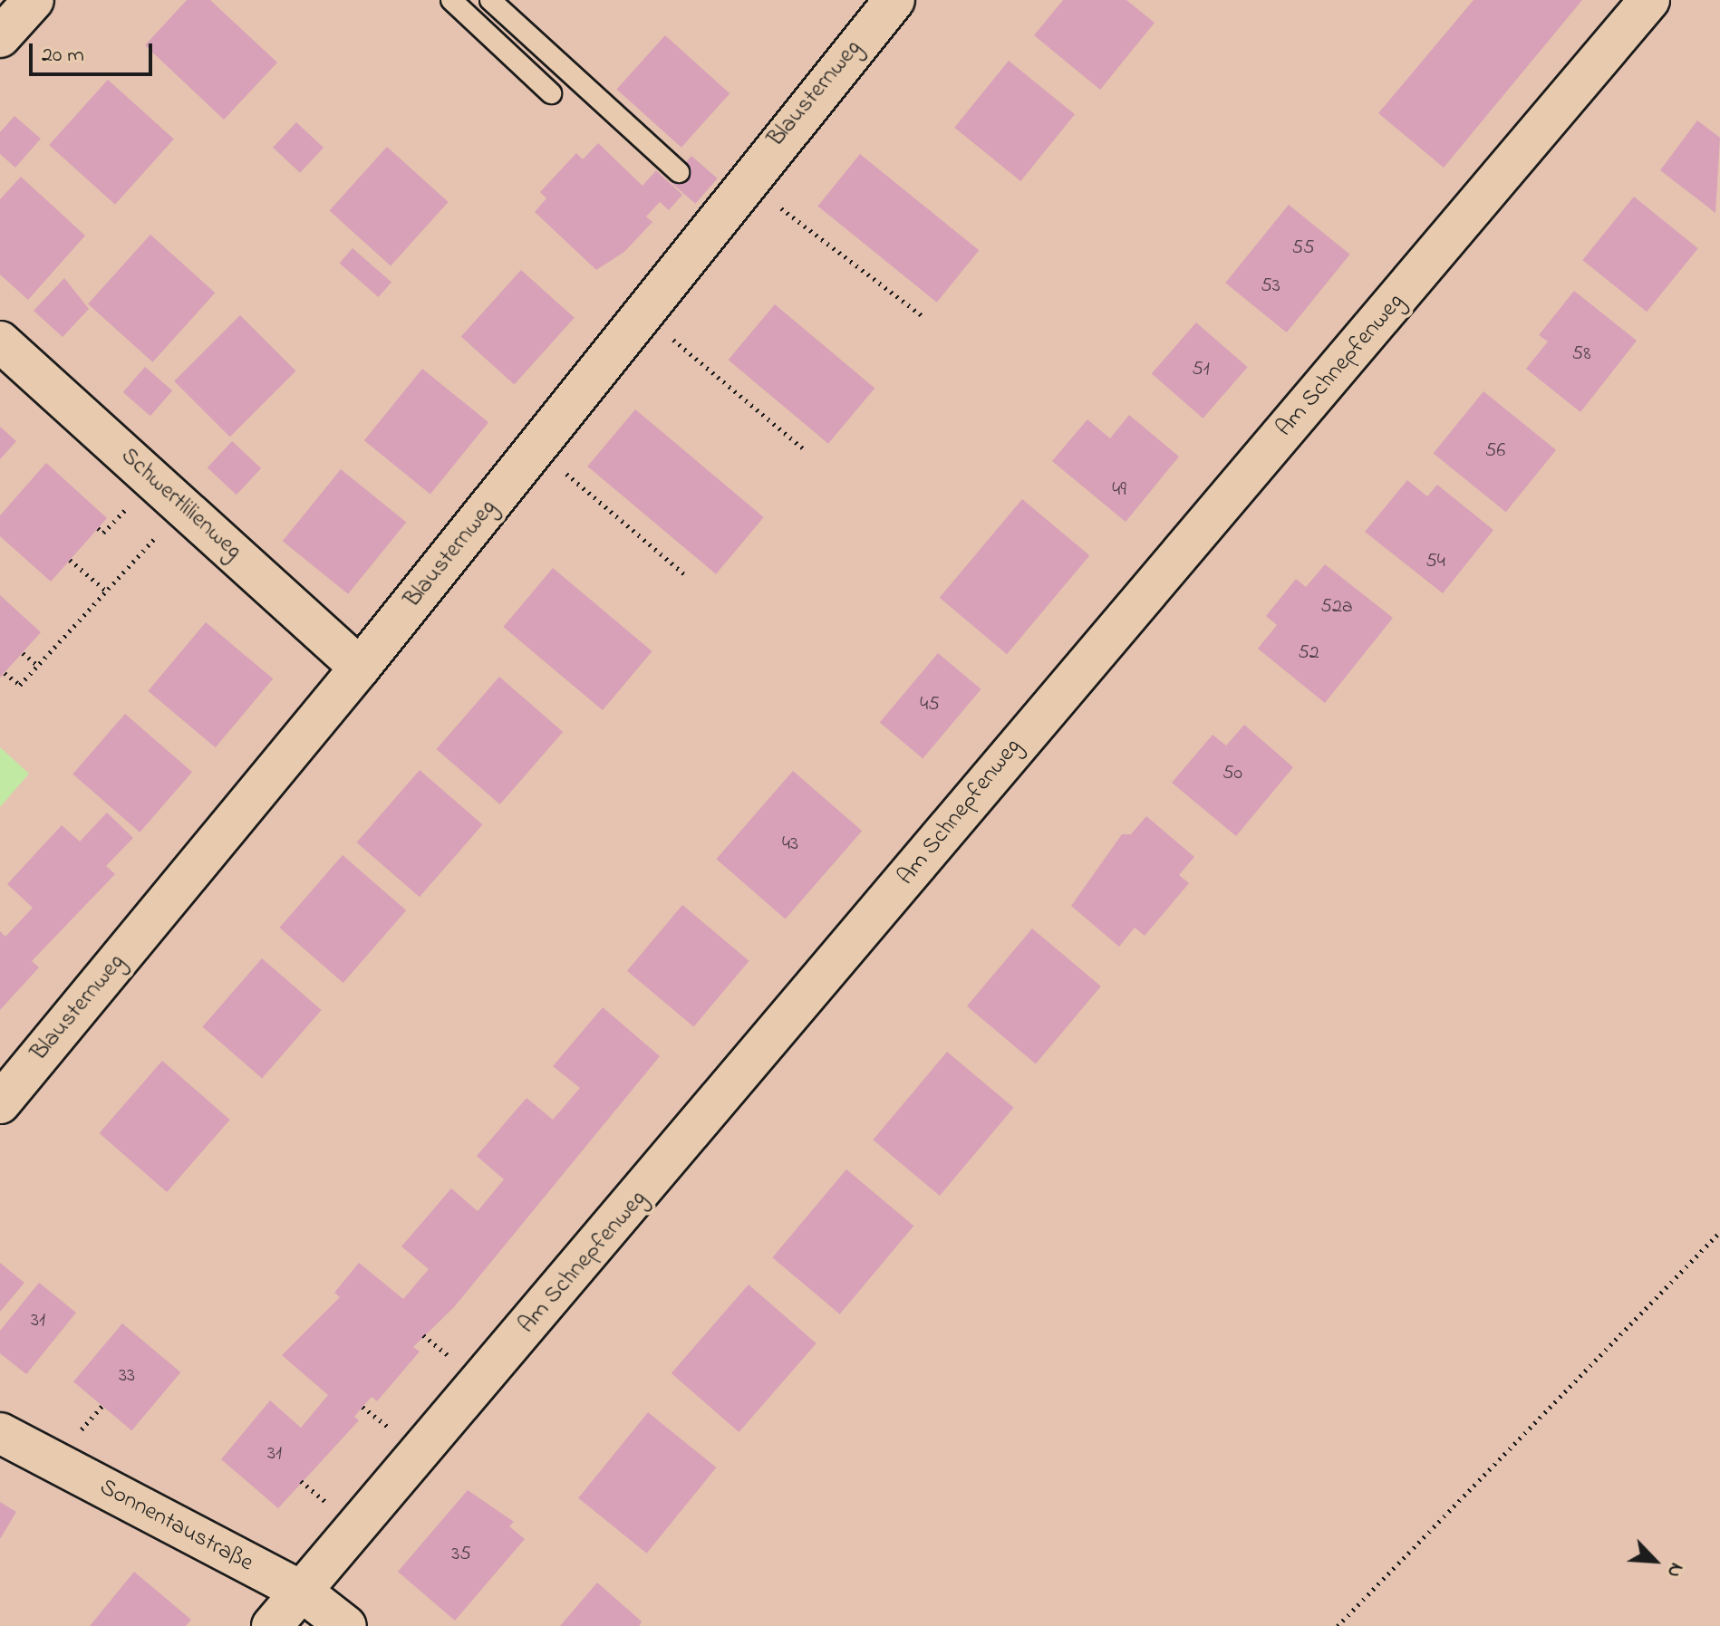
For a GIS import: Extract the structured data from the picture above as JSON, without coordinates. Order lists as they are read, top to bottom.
{
  "streets": {
    "street": [
      "Blausternweg",
      "Am Schnepfenweg",
      "Schwertlilienweg",
      "Sonnentaustraße"
    ]
  },
  "crossings": [
    ["Blausternweg", "Schwertlilienweg"],
    ["Am Schnepfenweg", "Sonnentaustraße"]
  ],
  "house_numbers": [
    "55",
    "53",
    "58",
    "51",
    "56",
    "49",
    "54",
    "52a",
    "52",
    "45",
    "50",
    "43",
    "31",
    "33",
    "31",
    "35"
  ],
  "scale_bar": "20 m",
  "north": "bottom right"
}
